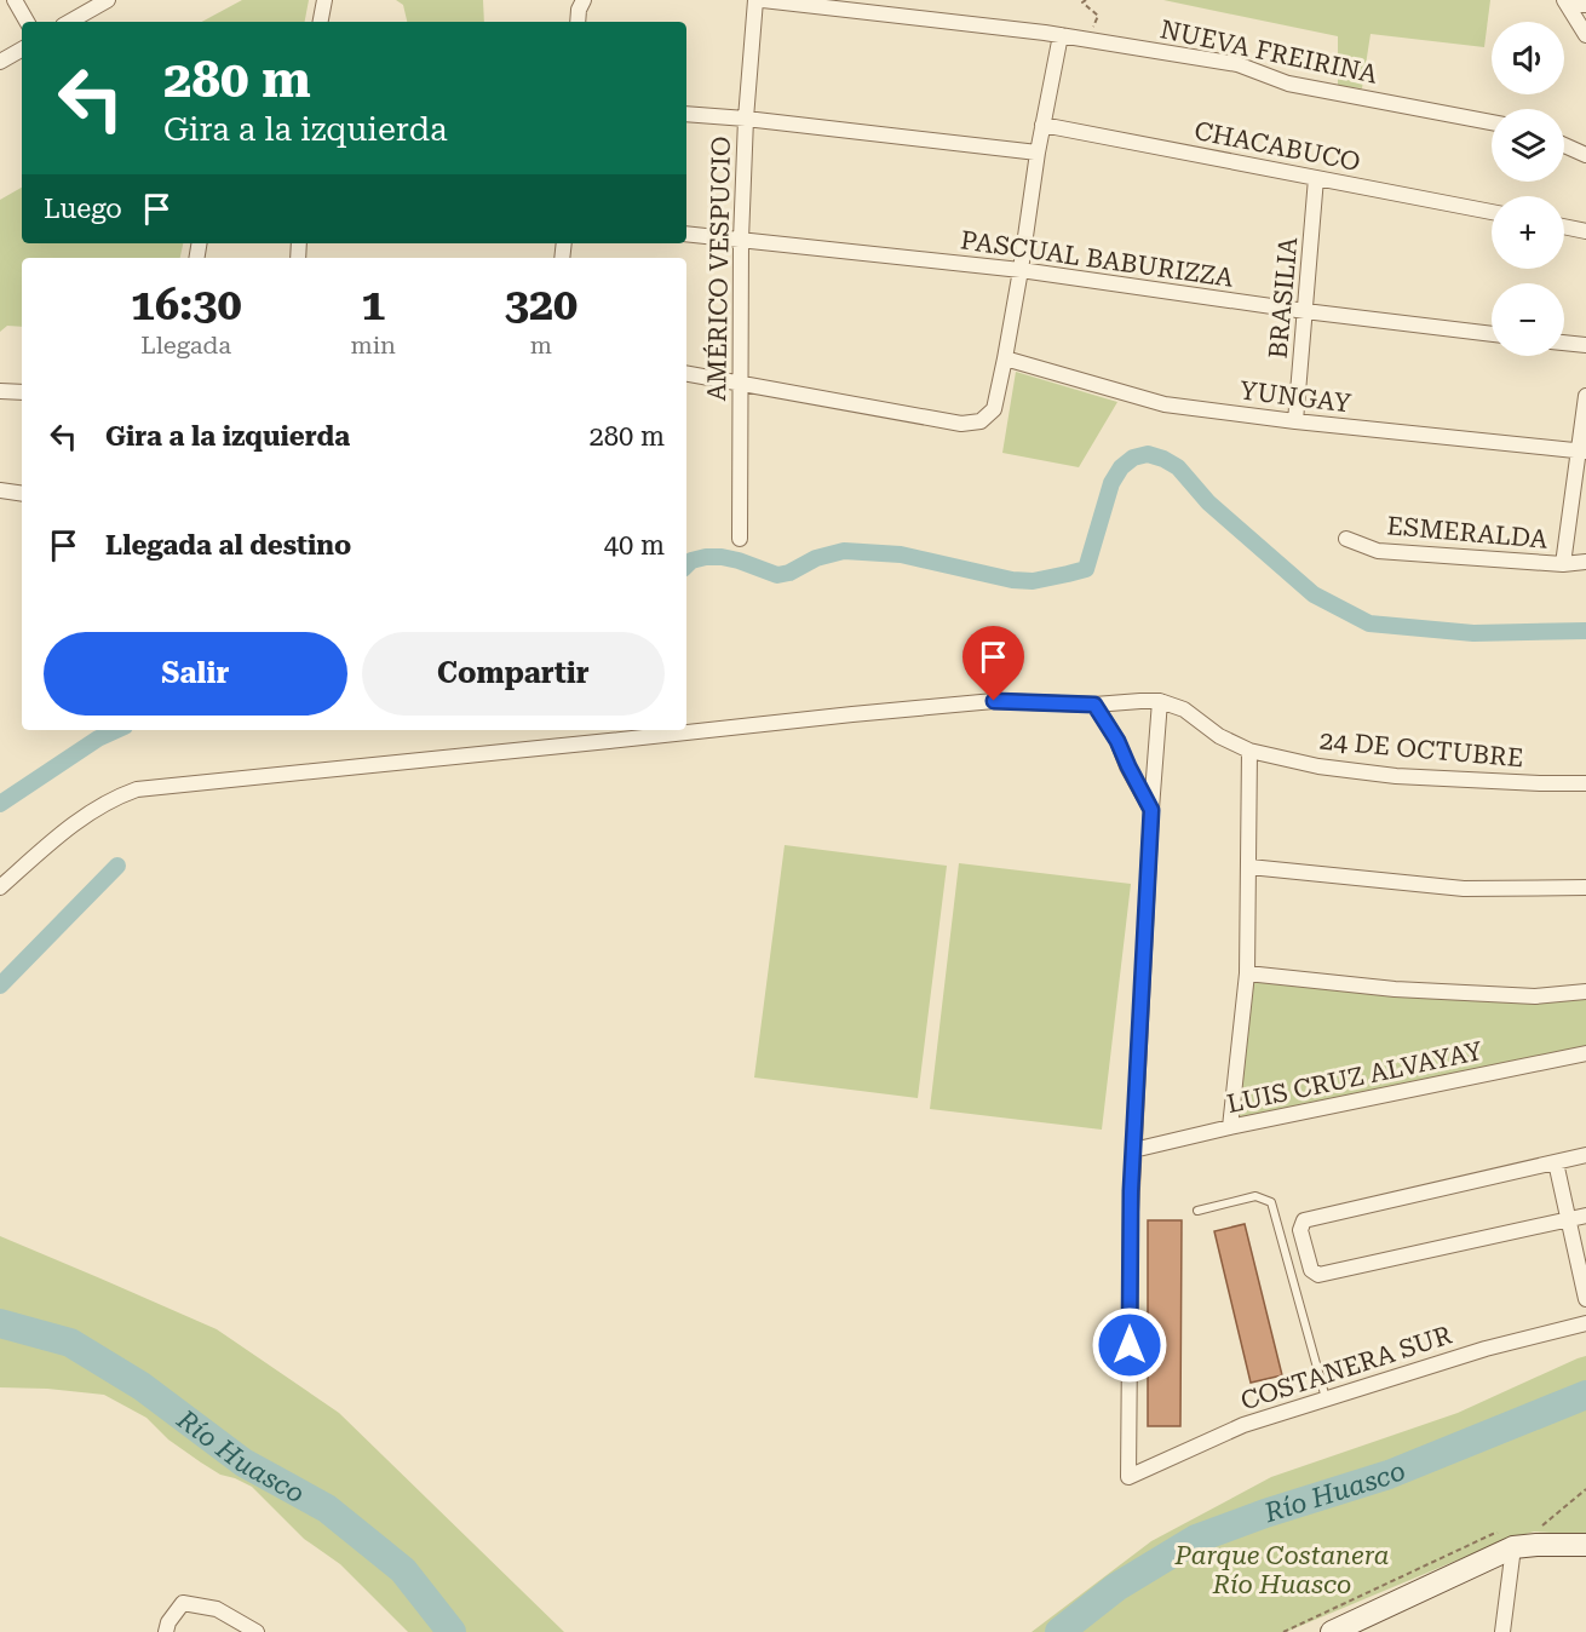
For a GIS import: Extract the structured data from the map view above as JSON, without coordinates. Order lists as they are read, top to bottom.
{
  "streets": {
    "street": [
      "NUEVA FREIRINA",
      "CHACABUCO",
      "PASCUAL BABURIZZA",
      "AMÉRICO VESPUCIO",
      "BRASILIA",
      "YUNGAY",
      "ESMERALDA",
      "24 DE OCTUBRE",
      "LUIS CRUZ ALVAYAY",
      "COSTANERA SUR"
    ]
  },
  "crossings": [
    ["CHACABUCO", "BRASILIA"],
    ["PASCUAL BABURIZZA", "AMÉRICO VESPUCIO"],
    ["PASCUAL BABURIZZA", "BRASILIA"],
    ["BRASILIA", "YUNGAY"],
    ["LUIS CRUZ ALVAYAY", "COSTANERA SUR"]
  ],
  "water": ["Río Huasco"],
  "parks": ["Parque Costanera Río Huasco"],
  "page": {
    "map_buttons": ["+", "−"],
    "turn": ["280 m", "Gira a la izquierda"],
    "then": "Luego",
    "eta": [
      "16:30",
      "Llegada",
      "1",
      "min",
      "320",
      "m"
    ],
    "list": [
      {
        "name": "Gira a la izquierda",
        "value": "280 m"
      },
      {
        "name": "Llegada al destino",
        "value": "40 m"
      }
    ],
    "buttons": ["Salir", "Compartir"]
  }
}
